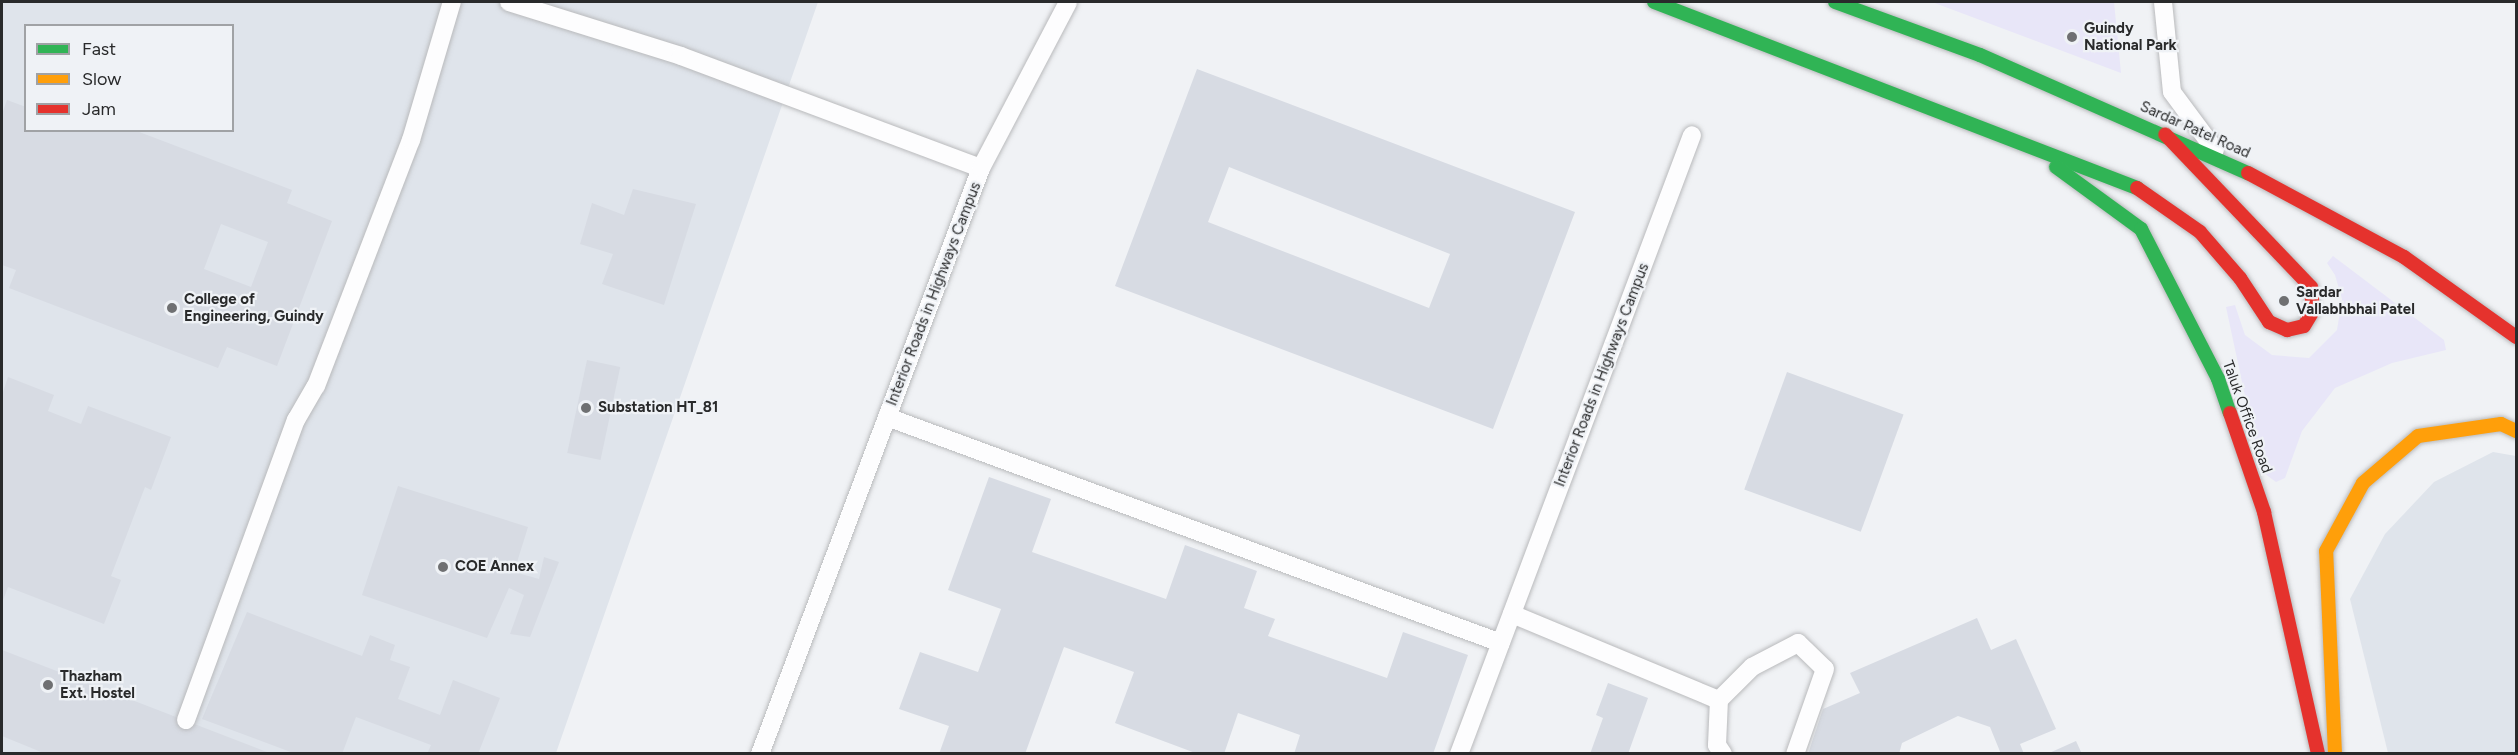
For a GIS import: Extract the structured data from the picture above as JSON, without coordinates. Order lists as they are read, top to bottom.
{
  "streets": {
    "main road": ["Sardar Patel Road", "Taluk Office Road"],
    "lane": ["Interior Roads in Highways Campus"]
  },
  "places": [
    "Guindy National Park",
    "Sardar Vallabhbhai Patel",
    "College of Engineering, Guindy",
    "Substation HT_81",
    "COE Annex",
    "Thazham Ext. Hostel"
  ],
  "legend": ["Fast", "Slow", "Jam"]
}
